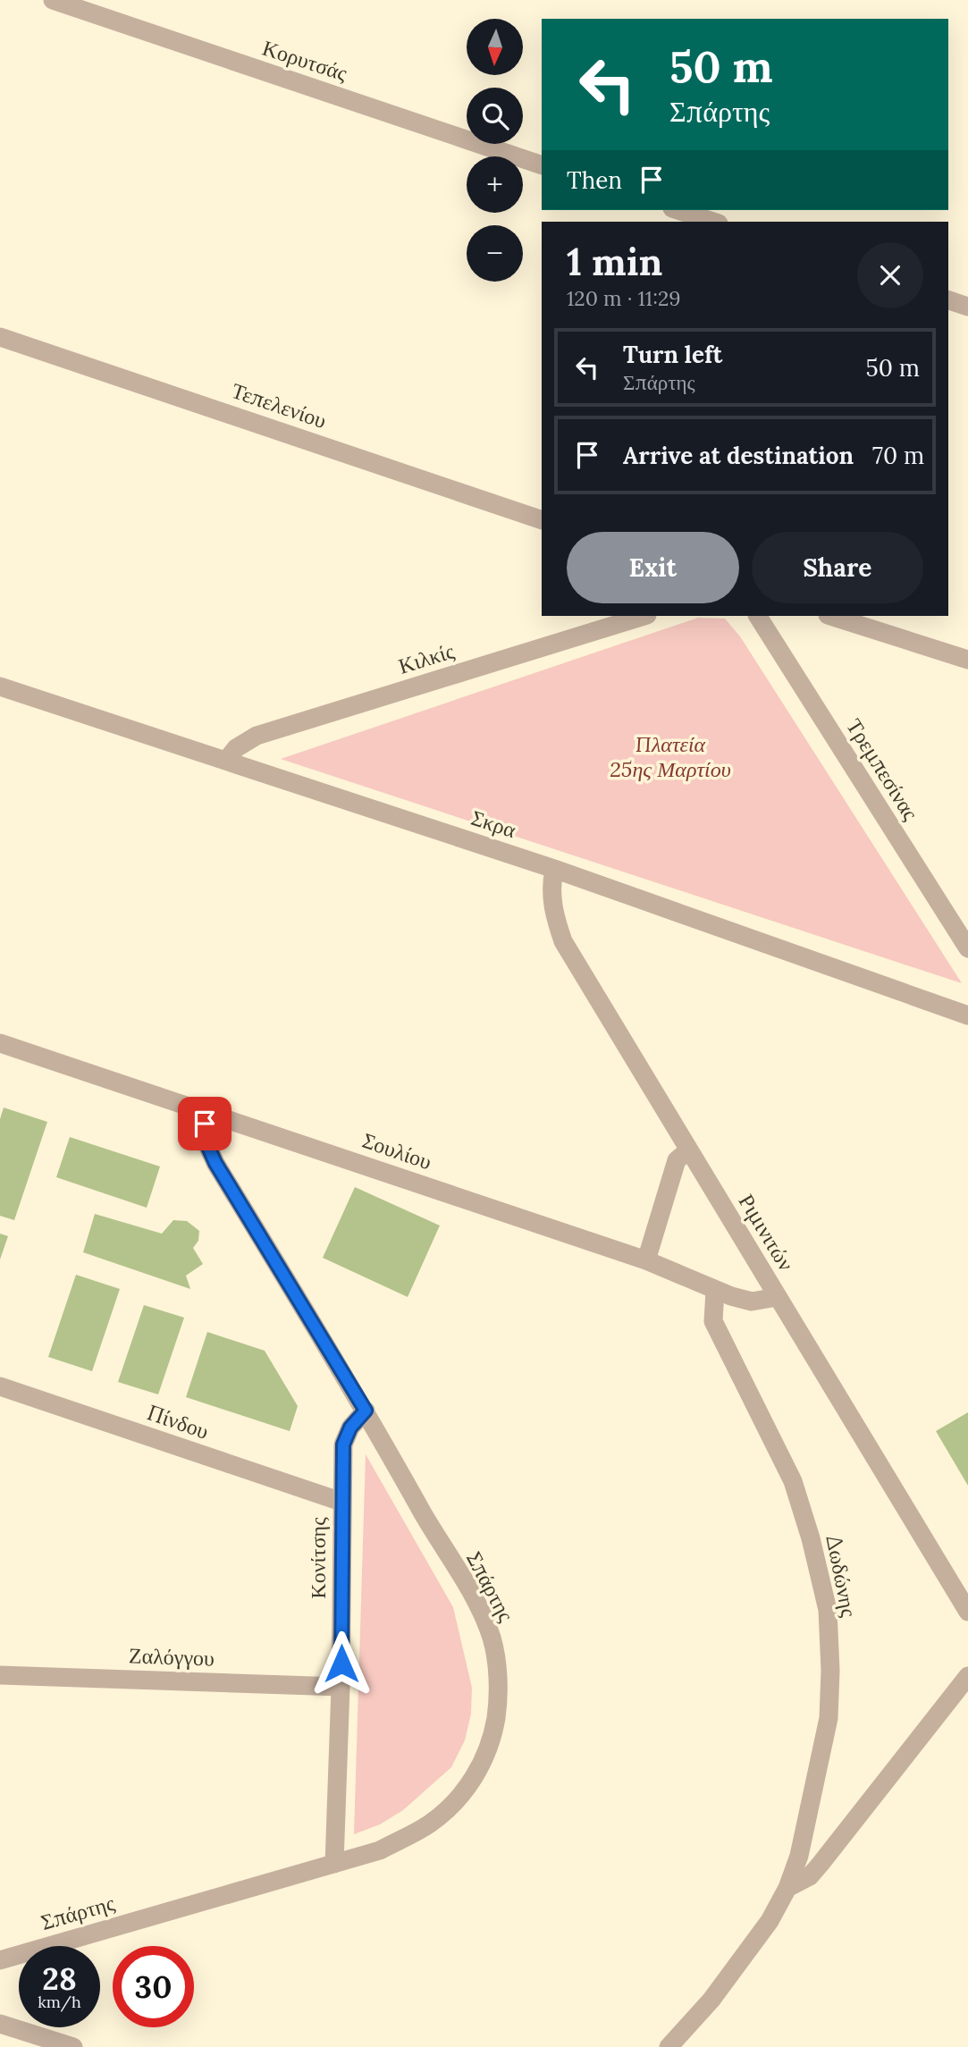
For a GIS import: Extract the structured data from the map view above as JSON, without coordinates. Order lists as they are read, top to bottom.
{
  "streets": {
    "street": [
      "Κορυτσάς",
      "Τεπελενίου",
      "Κιλκίς",
      "Τρεμπεσίνας",
      "Σκρα",
      "Σουλίου",
      "Ριμινιτών",
      "Πίνδου",
      "Κονίτσης",
      "Δωδώνης",
      "Σπάρτης",
      "Ζαλόγγου"
    ]
  },
  "crossings": [
    ["Κιλκίς", "Σκρα"],
    ["Σκρα", "Ριμινιτών"],
    ["Σουλίου", "Ριμινιτών"],
    ["Σουλίου", "Δωδώνης"],
    ["Σουλίου", "Σπάρτης"],
    ["Πίνδου", "Κονίτσης"],
    ["Κονίτσης", "Σπάρτης"],
    ["Κονίτσης", "Ζαλόγγου"]
  ],
  "parks": ["Πλατεία 25ης Μαρτίου"],
  "north": "bottom",
  "page": {
    "map_buttons": ["+", "−"],
    "turn": ["50 m", "Σπάρτης"],
    "then": "Then",
    "heading": ["1 min", "120 m · 11:29"],
    "list": [
      {
        "name": "Turn left",
        "note": "Σπάρτης",
        "value": "50 m"
      },
      {
        "name": "Arrive at destination",
        "value": "70 m"
      }
    ],
    "buttons": ["Exit", "Share"],
    "speed": "28 km/h",
    "limit": "30"
  }
}
